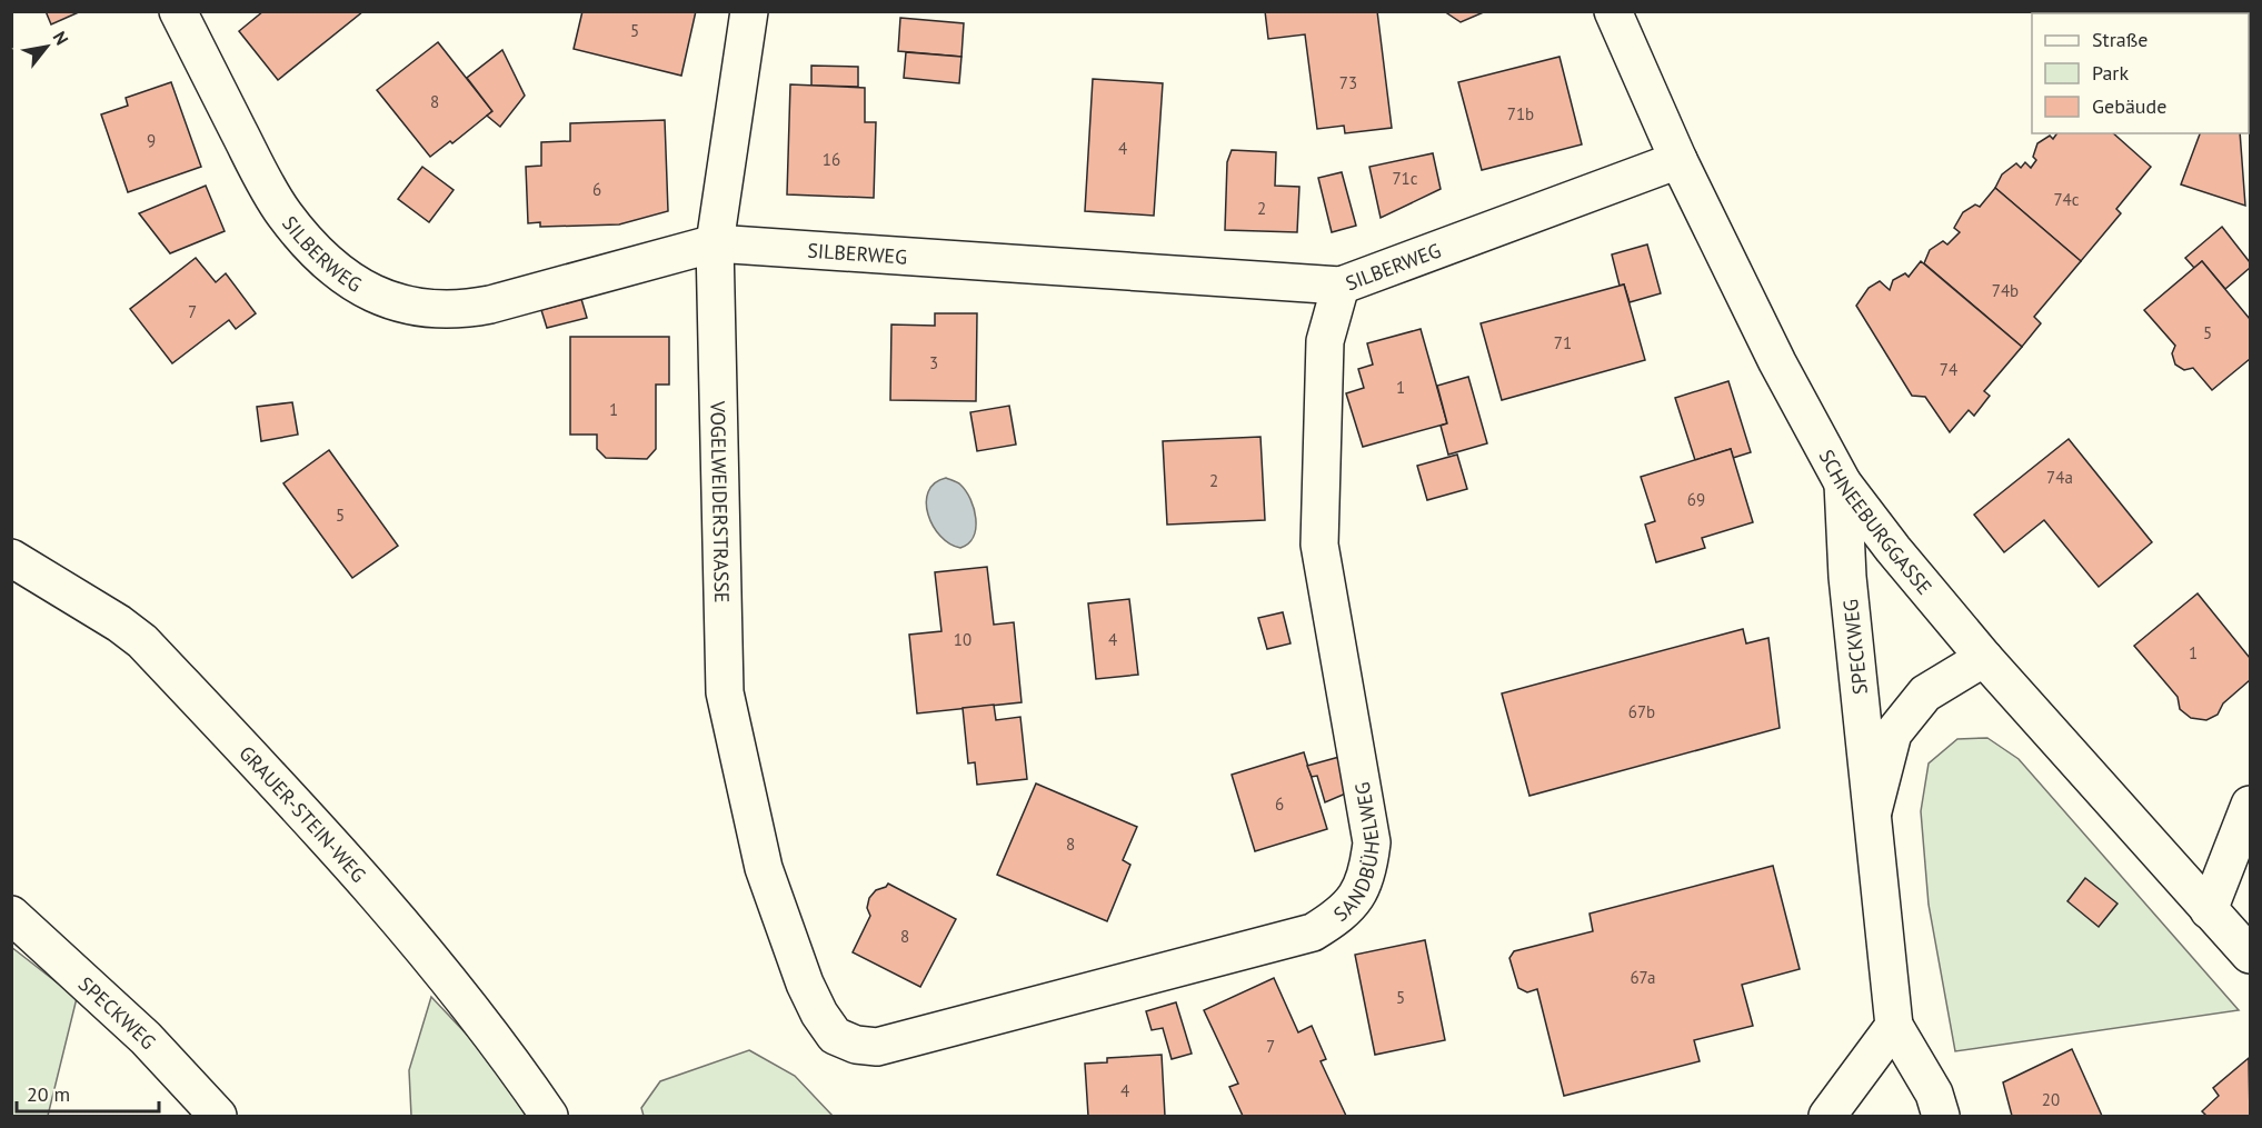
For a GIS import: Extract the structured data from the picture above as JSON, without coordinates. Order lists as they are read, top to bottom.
{
  "streets": {
    "street": [
      "SILBERWEG",
      "VOGELWEIDERSTRASSE",
      "SCHNEEBURGGASSE",
      "SPECKWEG",
      "GRAUER-STEIN-WEG",
      "SANDBÜHELWEG"
    ]
  },
  "crossings": [
    ["SILBERWEG", "VOGELWEIDERSTRASSE"],
    ["SILBERWEG", "SCHNEEBURGGASSE"],
    ["SILBERWEG", "SANDBÜHELWEG"],
    ["VOGELWEIDERSTRASSE", "SANDBÜHELWEG"],
    ["SCHNEEBURGGASSE", "SPECKWEG"]
  ],
  "house_numbers": [
    "5",
    "73",
    "8",
    "71b",
    "9",
    "4",
    "16",
    "71c",
    "6",
    "74c",
    "2",
    "74b",
    "7",
    "5",
    "71",
    "3",
    "74",
    "1",
    "1",
    "74a",
    "2",
    "69",
    "5",
    "10",
    "4",
    "1",
    "67b",
    "6",
    "8",
    "8",
    "67a",
    "5",
    "7",
    "4",
    "20"
  ],
  "legend": ["Straße", "Park", "Gebäude"],
  "scale_bar": "20 m",
  "north": "top right"
}
